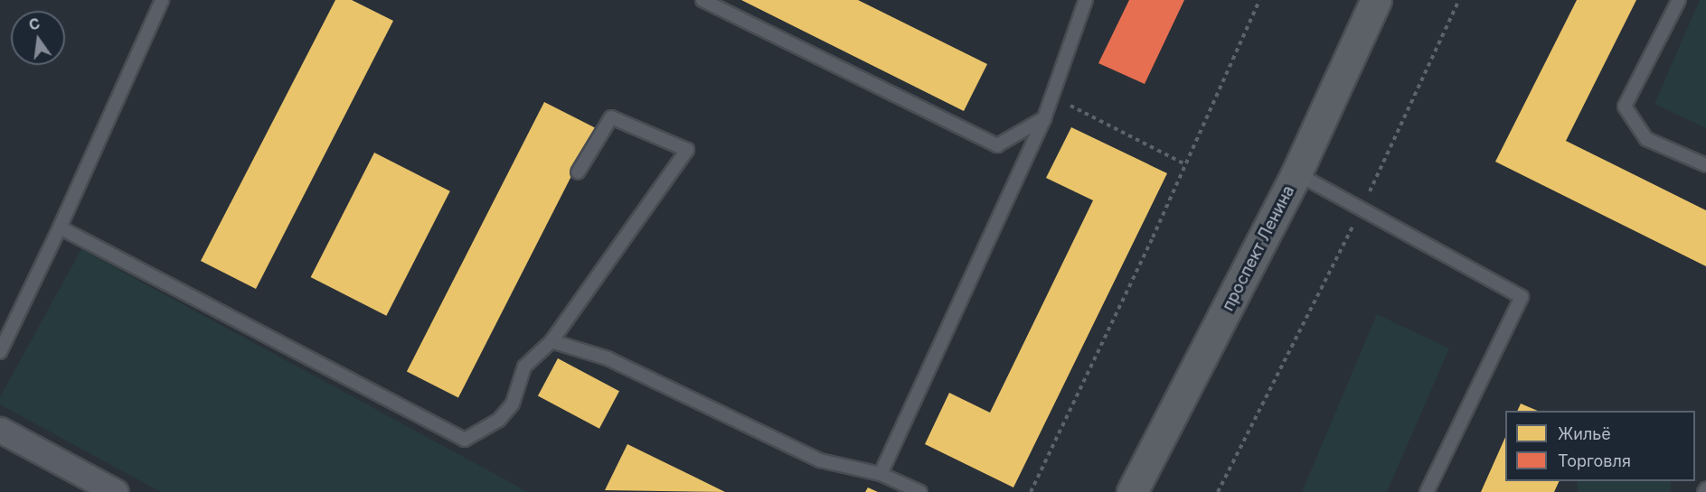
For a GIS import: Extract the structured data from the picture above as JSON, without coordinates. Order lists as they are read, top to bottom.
{
  "streets": {
    "main road": ["проспект Ленина"]
  },
  "legend": ["Жильё", "Торговля"],
  "north": "top"
}
